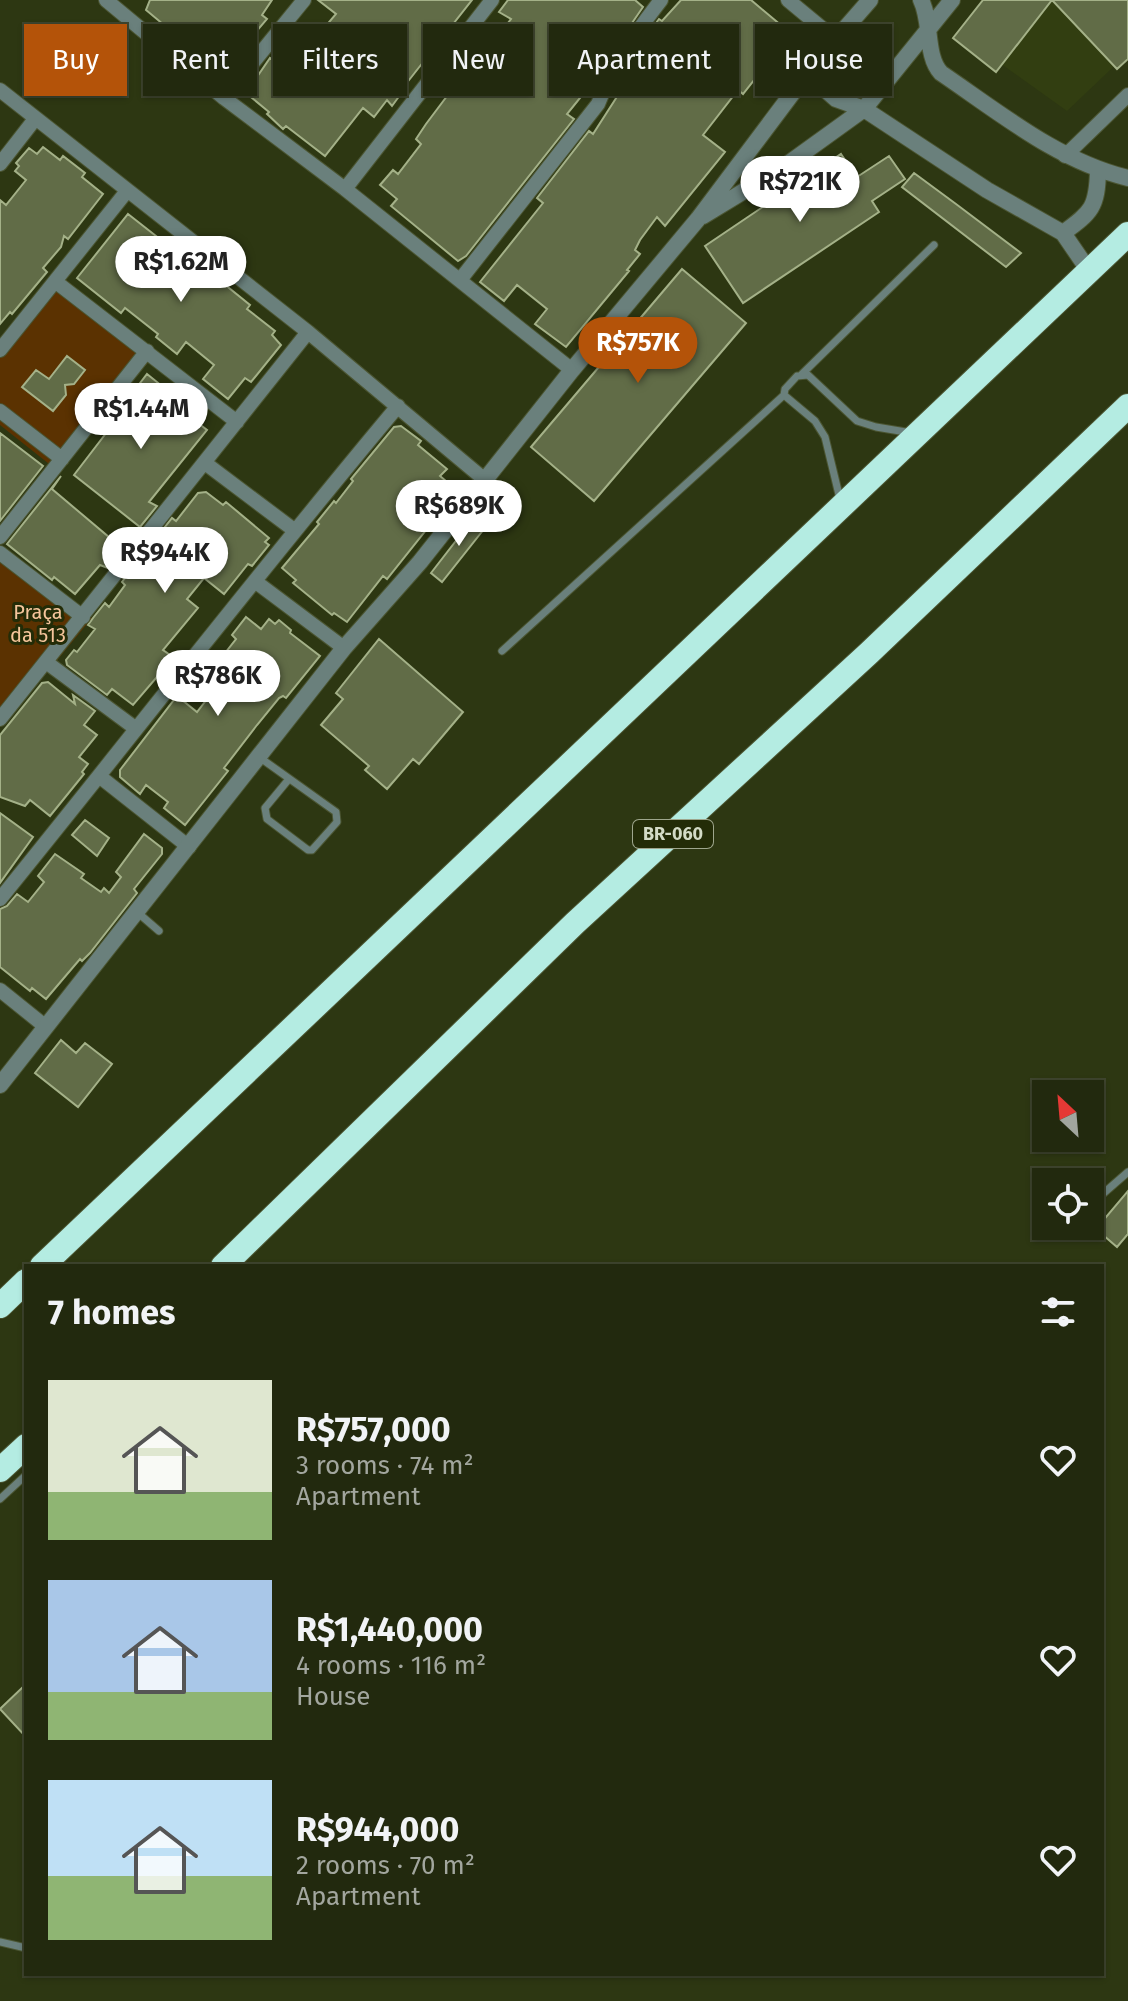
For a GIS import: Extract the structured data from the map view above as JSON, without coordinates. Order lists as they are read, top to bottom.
{
  "streets": {
    "highway": ["BR-060"]
  },
  "parks": ["Praça da 513"],
  "north": "top left",
  "page": {
    "chip": [
      "Buy",
      "Rent",
      "Filters",
      "New",
      "Apartment",
      "House"
    ],
    "price": [
      "R$721K",
      "R$1.62M",
      "R$757K",
      "R$1.44M",
      "R$689K",
      "R$944K",
      "R$786K"
    ],
    "heading": "7 homes",
    "list": [
      {
        "name": "R$757,000",
        "note": "3 rooms · 74 m² · Apartment"
      },
      {
        "name": "R$1,440,000",
        "note": "4 rooms · 116 m² · House"
      },
      {
        "name": "R$944,000",
        "note": "2 rooms · 70 m² · Apartment"
      }
    ]
  }
}
